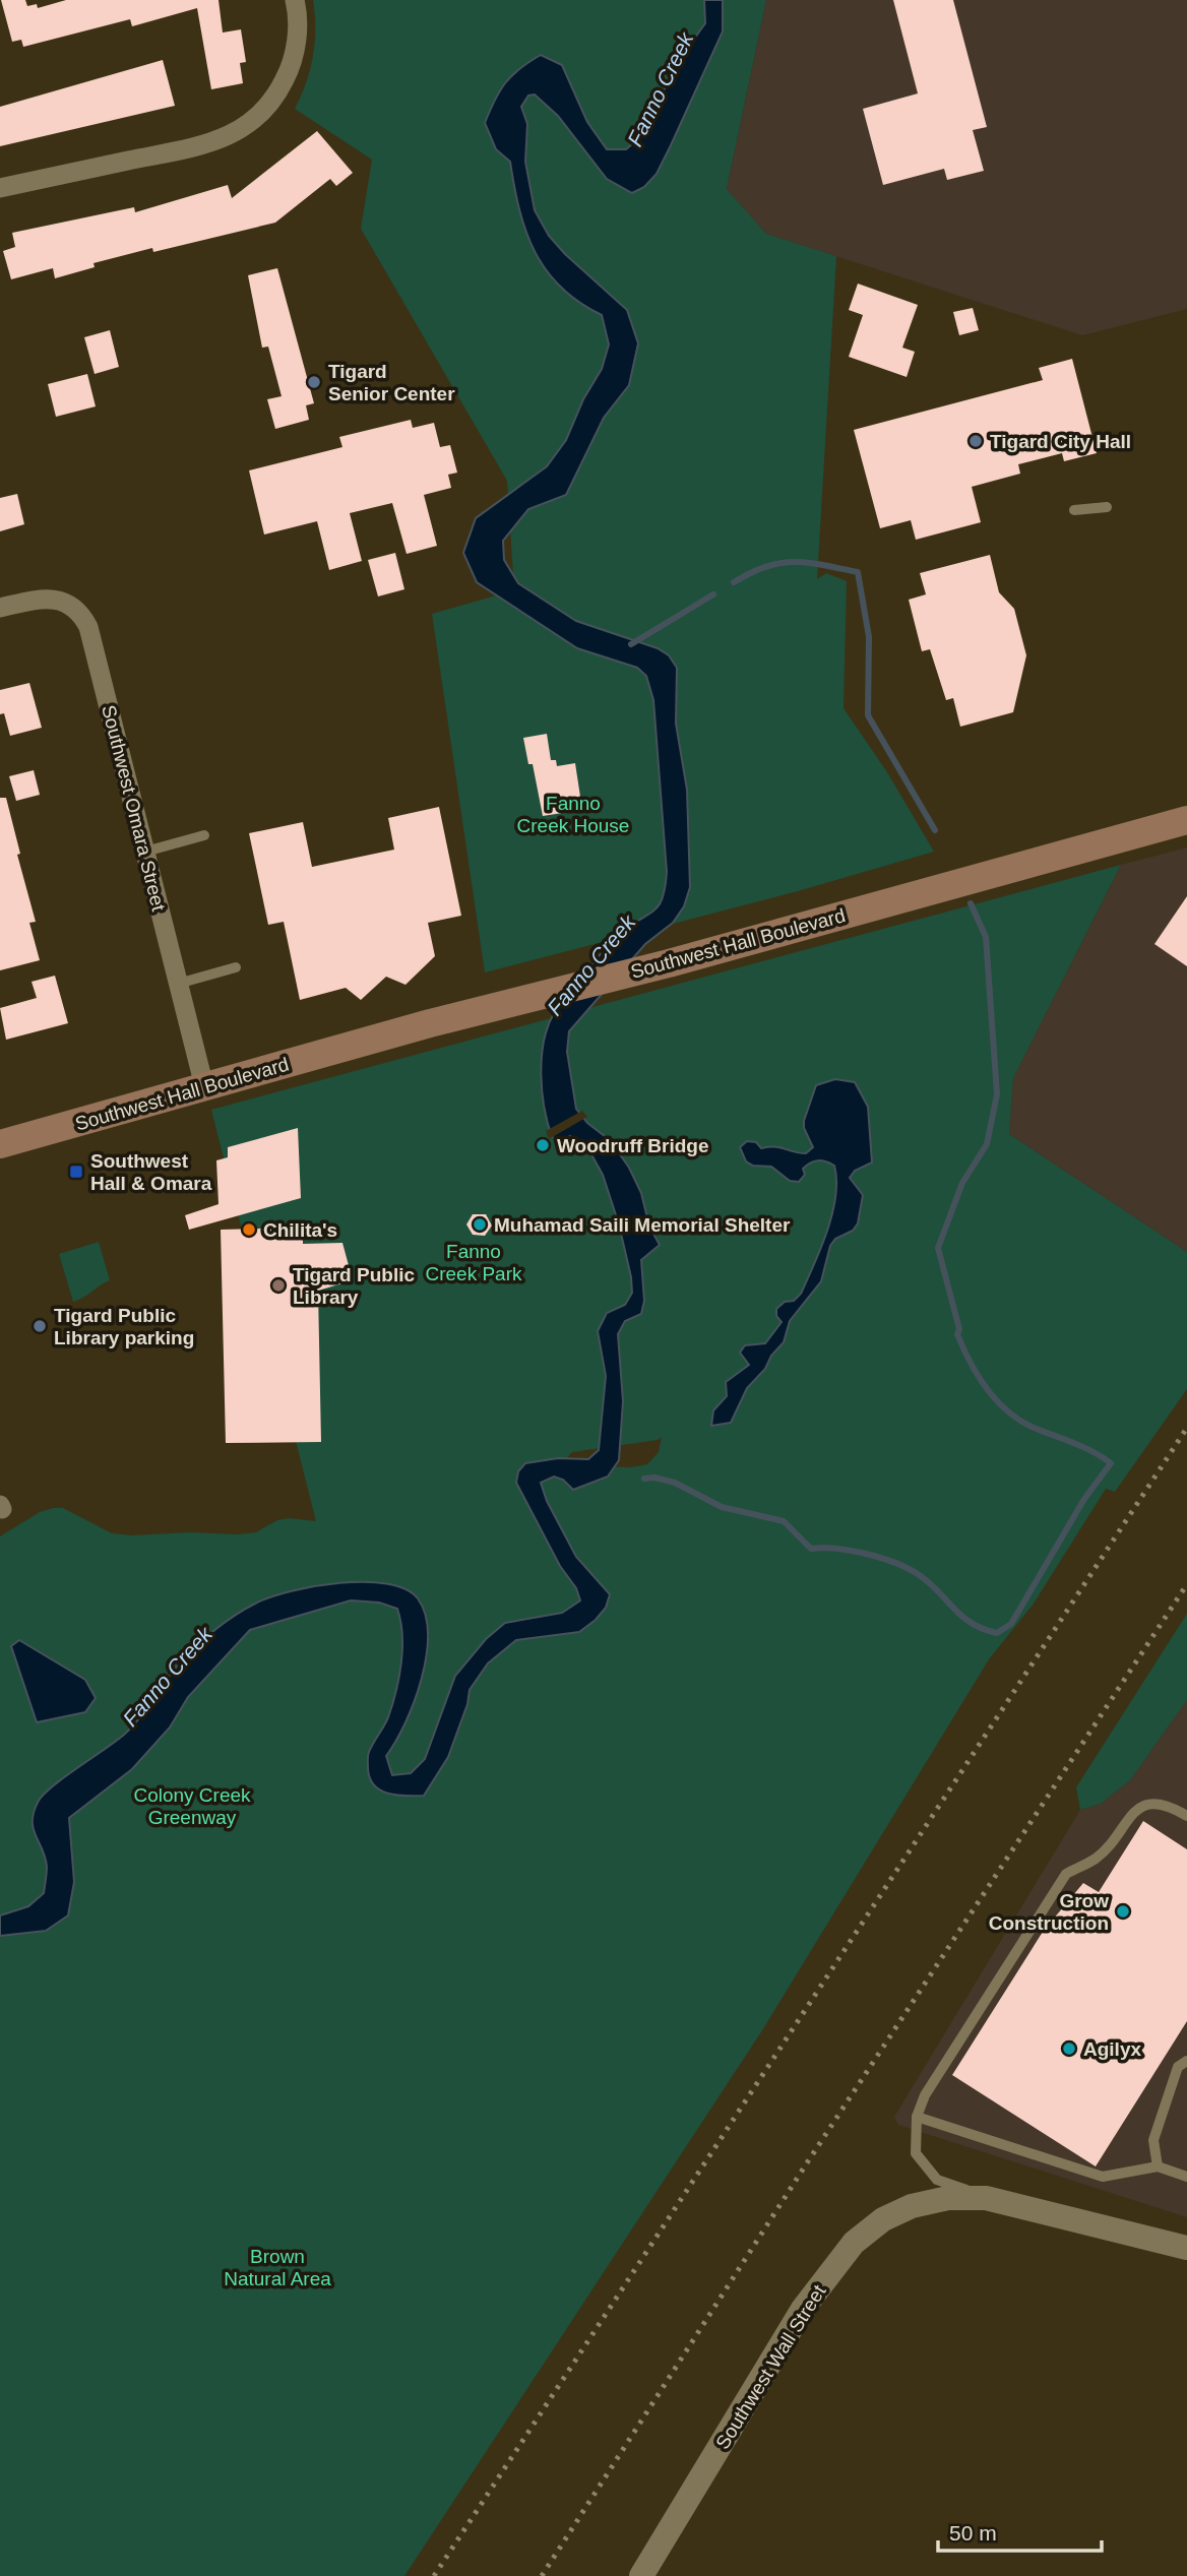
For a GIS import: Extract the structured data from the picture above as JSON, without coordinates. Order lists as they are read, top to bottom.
{
  "streets": {
    "main road": ["Southwest Hall Boulevard"],
    "street": ["Southwest Omara Street", "Southwest Wall Street"]
  },
  "crossings": [
    ["Southwest Omara Street", "Southwest Hall Boulevard"]
  ],
  "water": ["Fanno Creek"],
  "parks": [
    "Fanno Creek House",
    "Fanno Creek Park",
    "Colony Creek Greenway",
    "Brown Natural Area"
  ],
  "places": {
    "other": [
      "Tigard Senior Center",
      "Tigard City Hall",
      "Woodruff Bridge",
      "Muhamad Saili Memorial Shelter",
      "Chilita's",
      "Tigard Public Library",
      "Tigard Public Library parking",
      "Grow Construction",
      "Agilyx"
    ],
    "transit": ["Southwest Hall & Omara"]
  },
  "scale_bar": "50 m"
}
